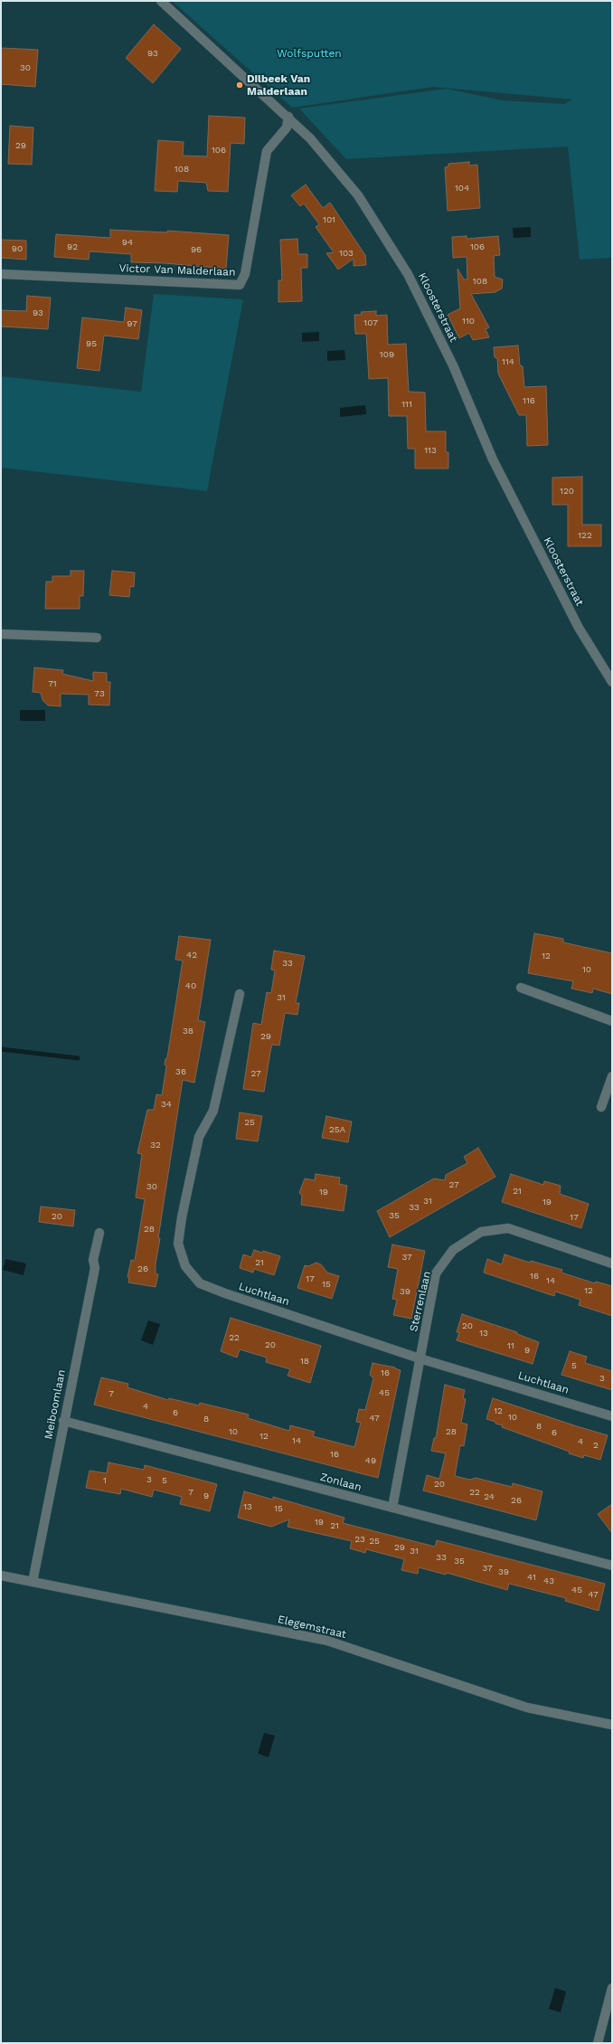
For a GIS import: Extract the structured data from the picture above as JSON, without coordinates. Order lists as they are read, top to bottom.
{
  "streets": {
    "street": [
      "Victor Van Malderlaan",
      "Kloosterstraat",
      "Luchtlaan",
      "Sterrenlaan",
      "Meiboomlaan",
      "Zonlaan",
      "Elegemstraat"
    ]
  },
  "crossings": [
    ["Victor Van Malderlaan", "Kloosterstraat"],
    ["Luchtlaan", "Sterrenlaan"],
    ["Sterrenlaan", "Zonlaan"],
    ["Meiboomlaan", "Zonlaan"],
    ["Meiboomlaan", "Elegemstraat"]
  ],
  "parks": ["Wolfsputten"],
  "places": ["Dilbeek Van Malderlaan"],
  "house_numbers": [
    "93",
    "30",
    "29",
    "106",
    "108",
    "104",
    "101",
    "94",
    "92",
    "106",
    "90",
    "96",
    "103",
    "108",
    "93",
    "110",
    "107",
    "97",
    "95",
    "109",
    "114",
    "116",
    "111",
    "113",
    "120",
    "122",
    "71",
    "73",
    "42",
    "12",
    "33",
    "10",
    "40",
    "31",
    "38",
    "29",
    "36",
    "27",
    "34",
    "25",
    "25A",
    "32",
    "27",
    "30",
    "21",
    "19",
    "31",
    "19",
    "33",
    "35",
    "20",
    "17",
    "28",
    "37",
    "21",
    "26",
    "16",
    "17",
    "14",
    "15",
    "12",
    "39",
    "20",
    "13",
    "22",
    "20",
    "11",
    "9",
    "18",
    "5",
    "16",
    "3",
    "45",
    "7",
    "4",
    "12",
    "6",
    "10",
    "47",
    "8",
    "8",
    "10",
    "28",
    "6",
    "12",
    "14",
    "4",
    "2",
    "16",
    "49",
    "3",
    "1",
    "5",
    "20",
    "7",
    "22",
    "9",
    "24",
    "26",
    "13",
    "15",
    "19",
    "21",
    "23",
    "25",
    "29",
    "31",
    "33",
    "35",
    "37",
    "39",
    "41",
    "43",
    "45",
    "47"
  ]
}
